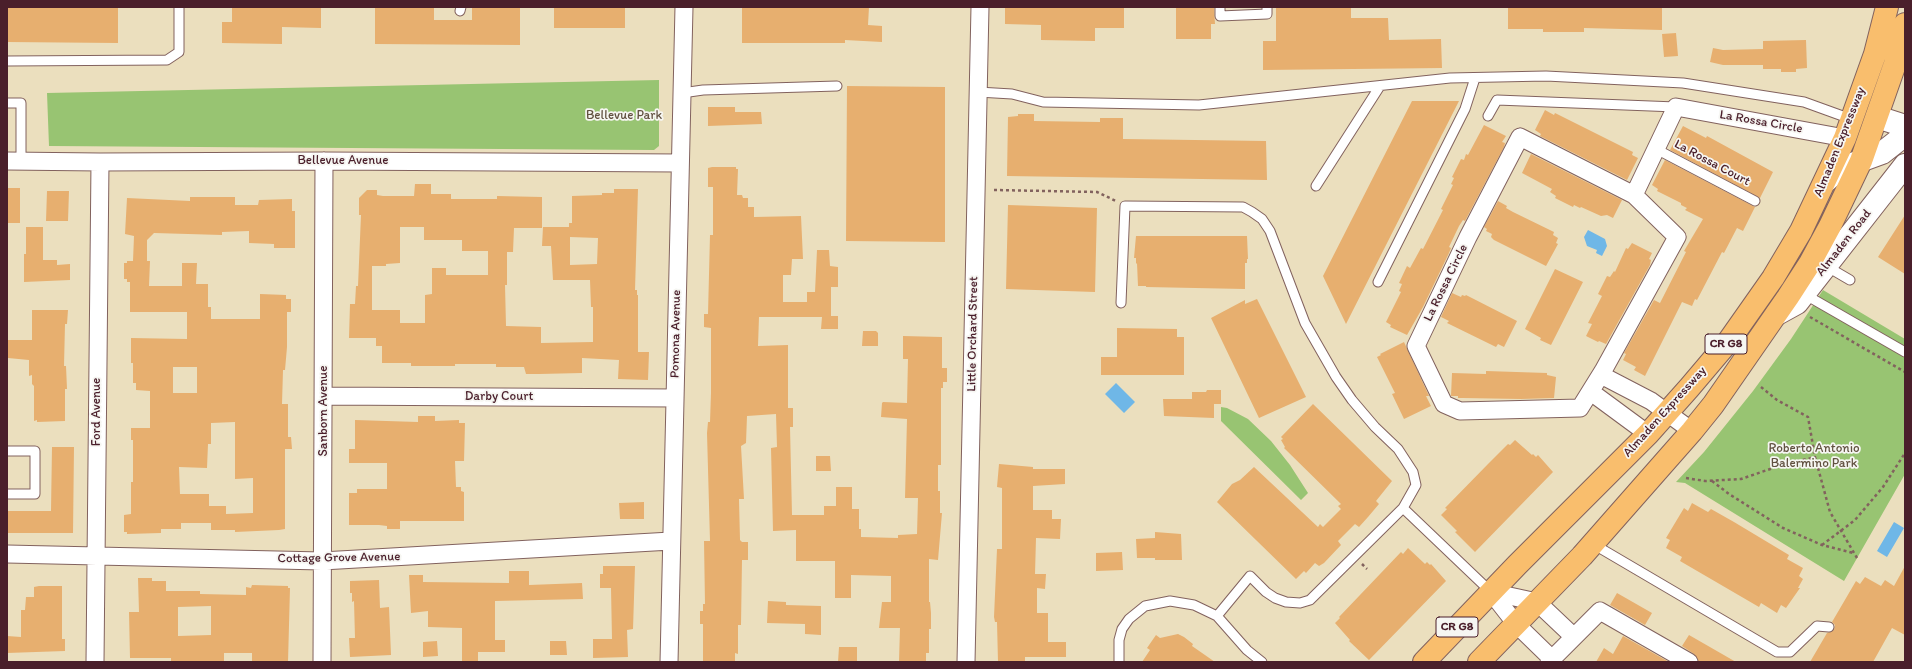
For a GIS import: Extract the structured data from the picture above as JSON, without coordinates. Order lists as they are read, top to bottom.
{
  "streets": {
    "main road": ["Almaden Expressway", "CR G8"],
    "street": [
      "La Rossa Circle",
      "Bellevue Avenue",
      "Almaden Road",
      "Pomona Avenue",
      "Little Orchard Street",
      "Darby Court",
      "Sanborn Avenue",
      "Ford Avenue",
      "Cottage Grove Avenue"
    ],
    "lane": ["La Rossa Court"]
  },
  "crossings": [
    ["La Rossa Circle", "Almaden Expressway"],
    ["Almaden Expressway", "Almaden Road"],
    ["Bellevue Avenue", "Pomona Avenue"],
    ["Bellevue Avenue", "Sanborn Avenue"],
    ["Bellevue Avenue", "Ford Avenue"],
    ["Pomona Avenue", "Darby Court"],
    ["Pomona Avenue", "Cottage Grove Avenue"],
    ["Darby Court", "Sanborn Avenue"],
    ["Sanborn Avenue", "Cottage Grove Avenue"],
    ["Ford Avenue", "Cottage Grove Avenue"]
  ],
  "parks": ["Bellevue Park", "Roberto Antonio Balermino Park"]
}
